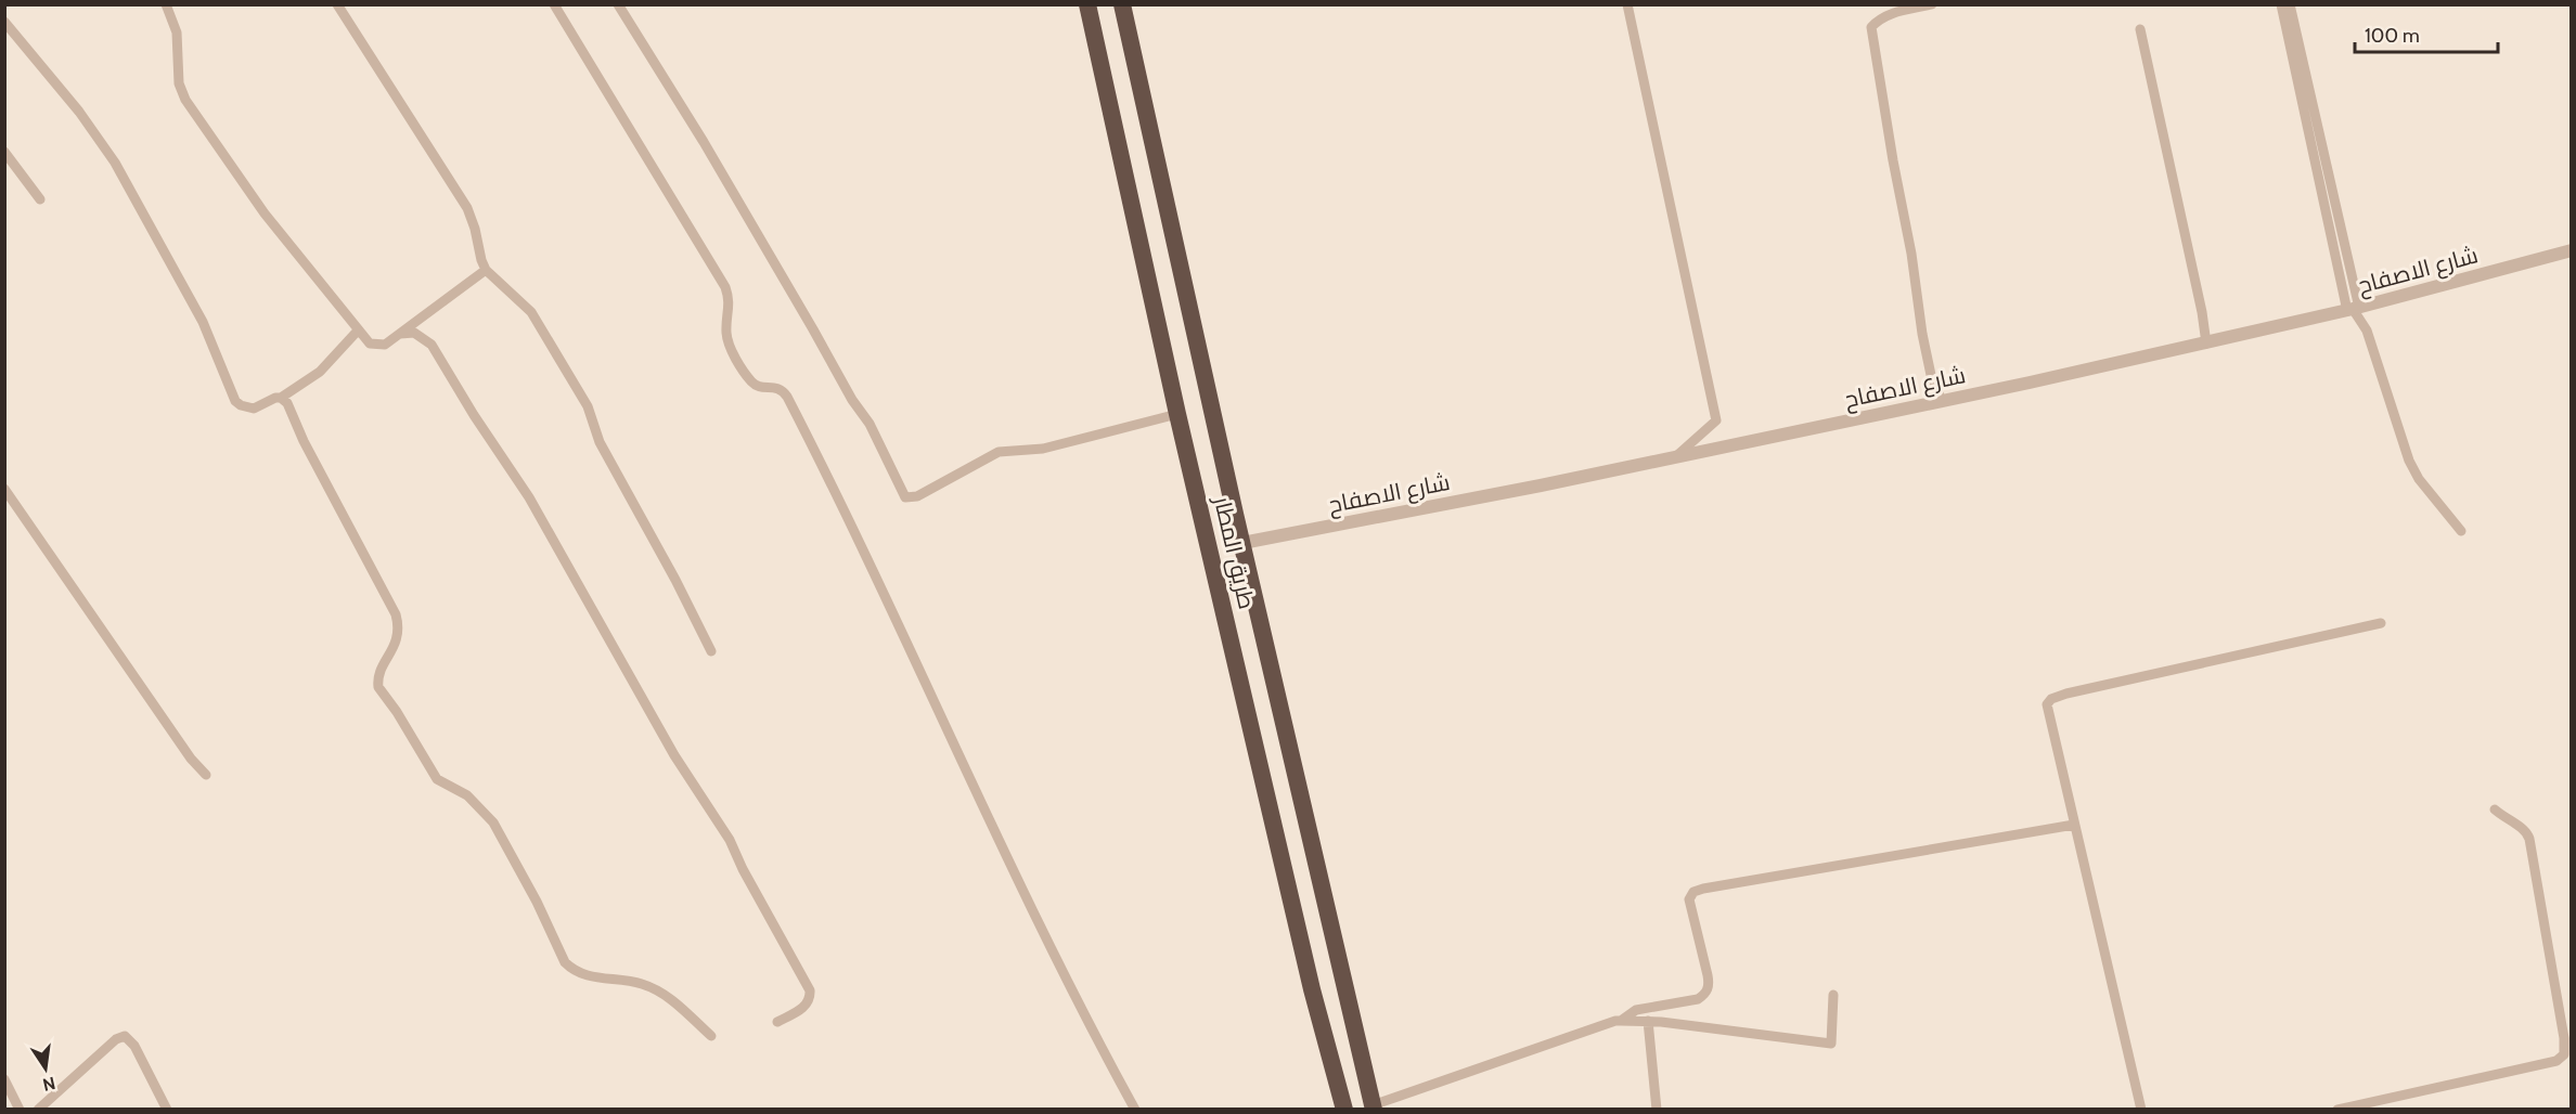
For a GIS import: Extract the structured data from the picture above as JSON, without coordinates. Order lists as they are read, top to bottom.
{
  "streets": {
    "highway": ["طريق المطار"],
    "street": ["شارع الاصفاح"]
  },
  "crossings": [
    ["شارع الاصفاح", "طريق المطار"]
  ],
  "scale_bar": "100 m",
  "north": "bottom"
}
